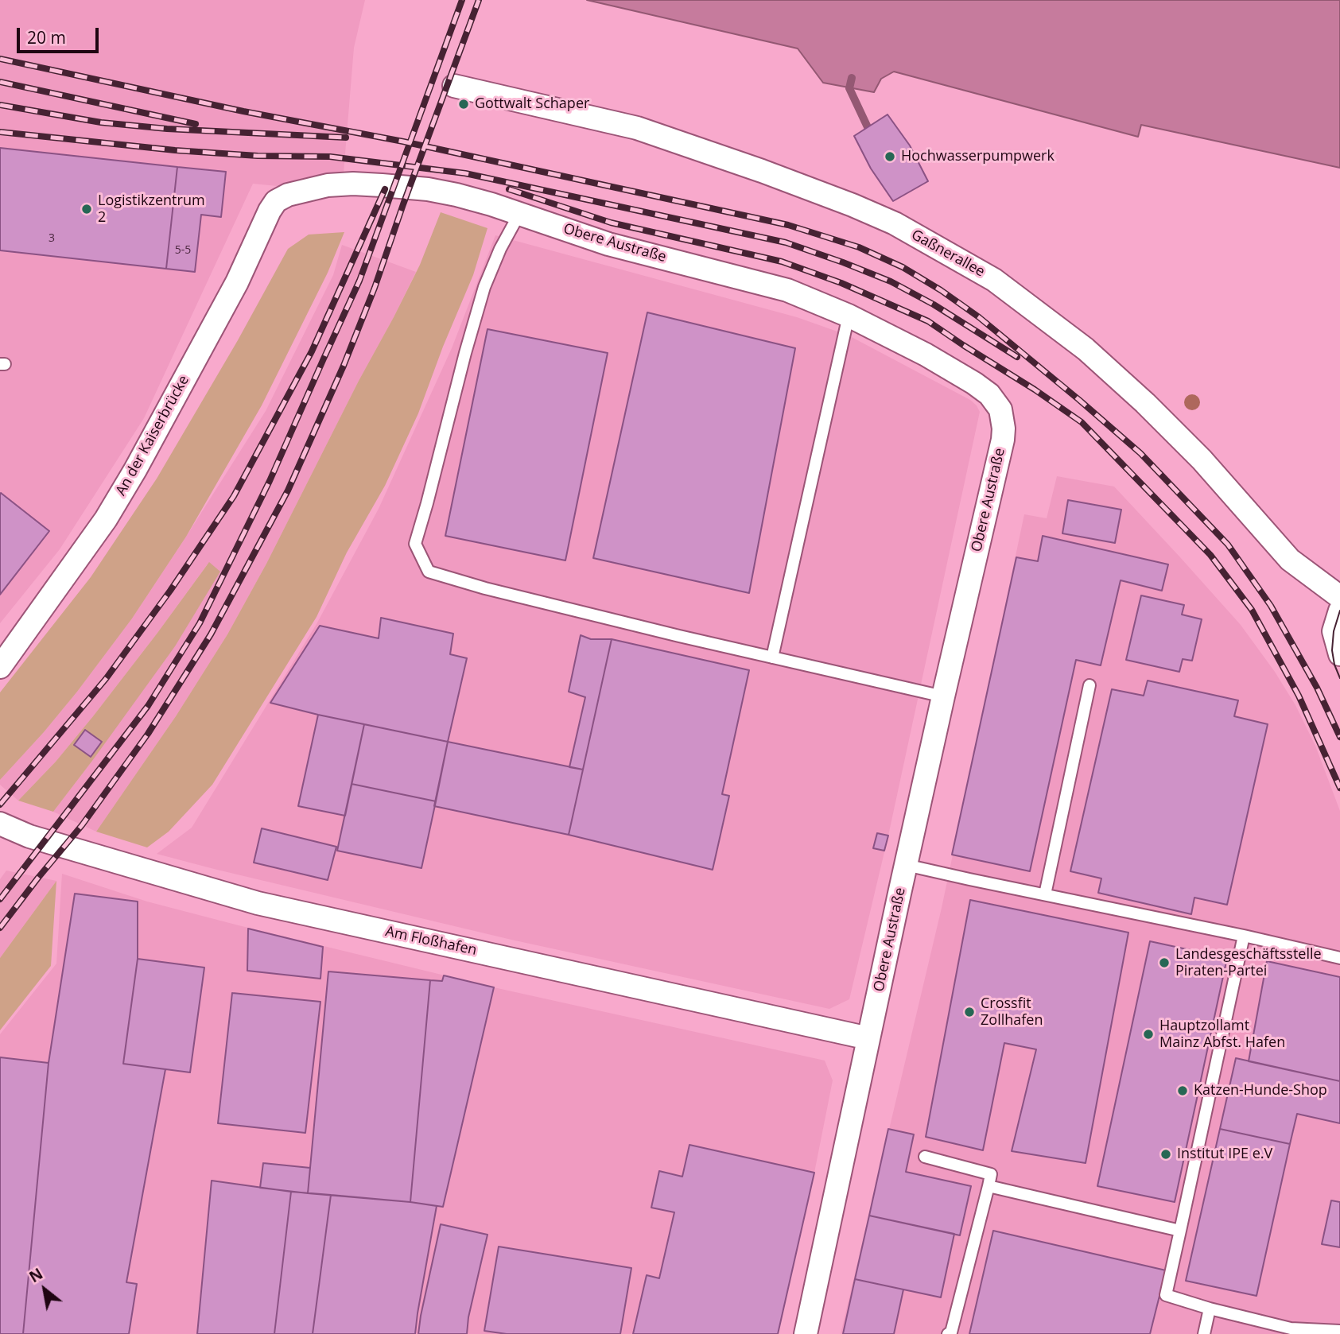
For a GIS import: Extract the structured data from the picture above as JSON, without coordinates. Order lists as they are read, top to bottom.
{
  "streets": {
    "street": [
      "Obere Austraße",
      "Gaßnerallee",
      "An der Kaiserbrücke",
      "Am Floßhafen"
    ]
  },
  "crossings": [
    ["Obere Austraße", "An der Kaiserbrücke"],
    ["Obere Austraße", "Am Floßhafen"]
  ],
  "places": [
    "Gottwalt Schaper",
    "Hochwasserpumpwerk",
    "Logistikzentrum 2",
    "Landesgeschäftsstelle Piraten-Partei",
    "Crossfit Zollhafen",
    "Hauptzollamt Mainz Abfst. Hafen",
    "Katzen-Hunde-Shop",
    "Institut IPE e.V"
  ],
  "house_numbers": ["3", "5-5"],
  "scale_bar": "20 m",
  "north": "top left"
}
